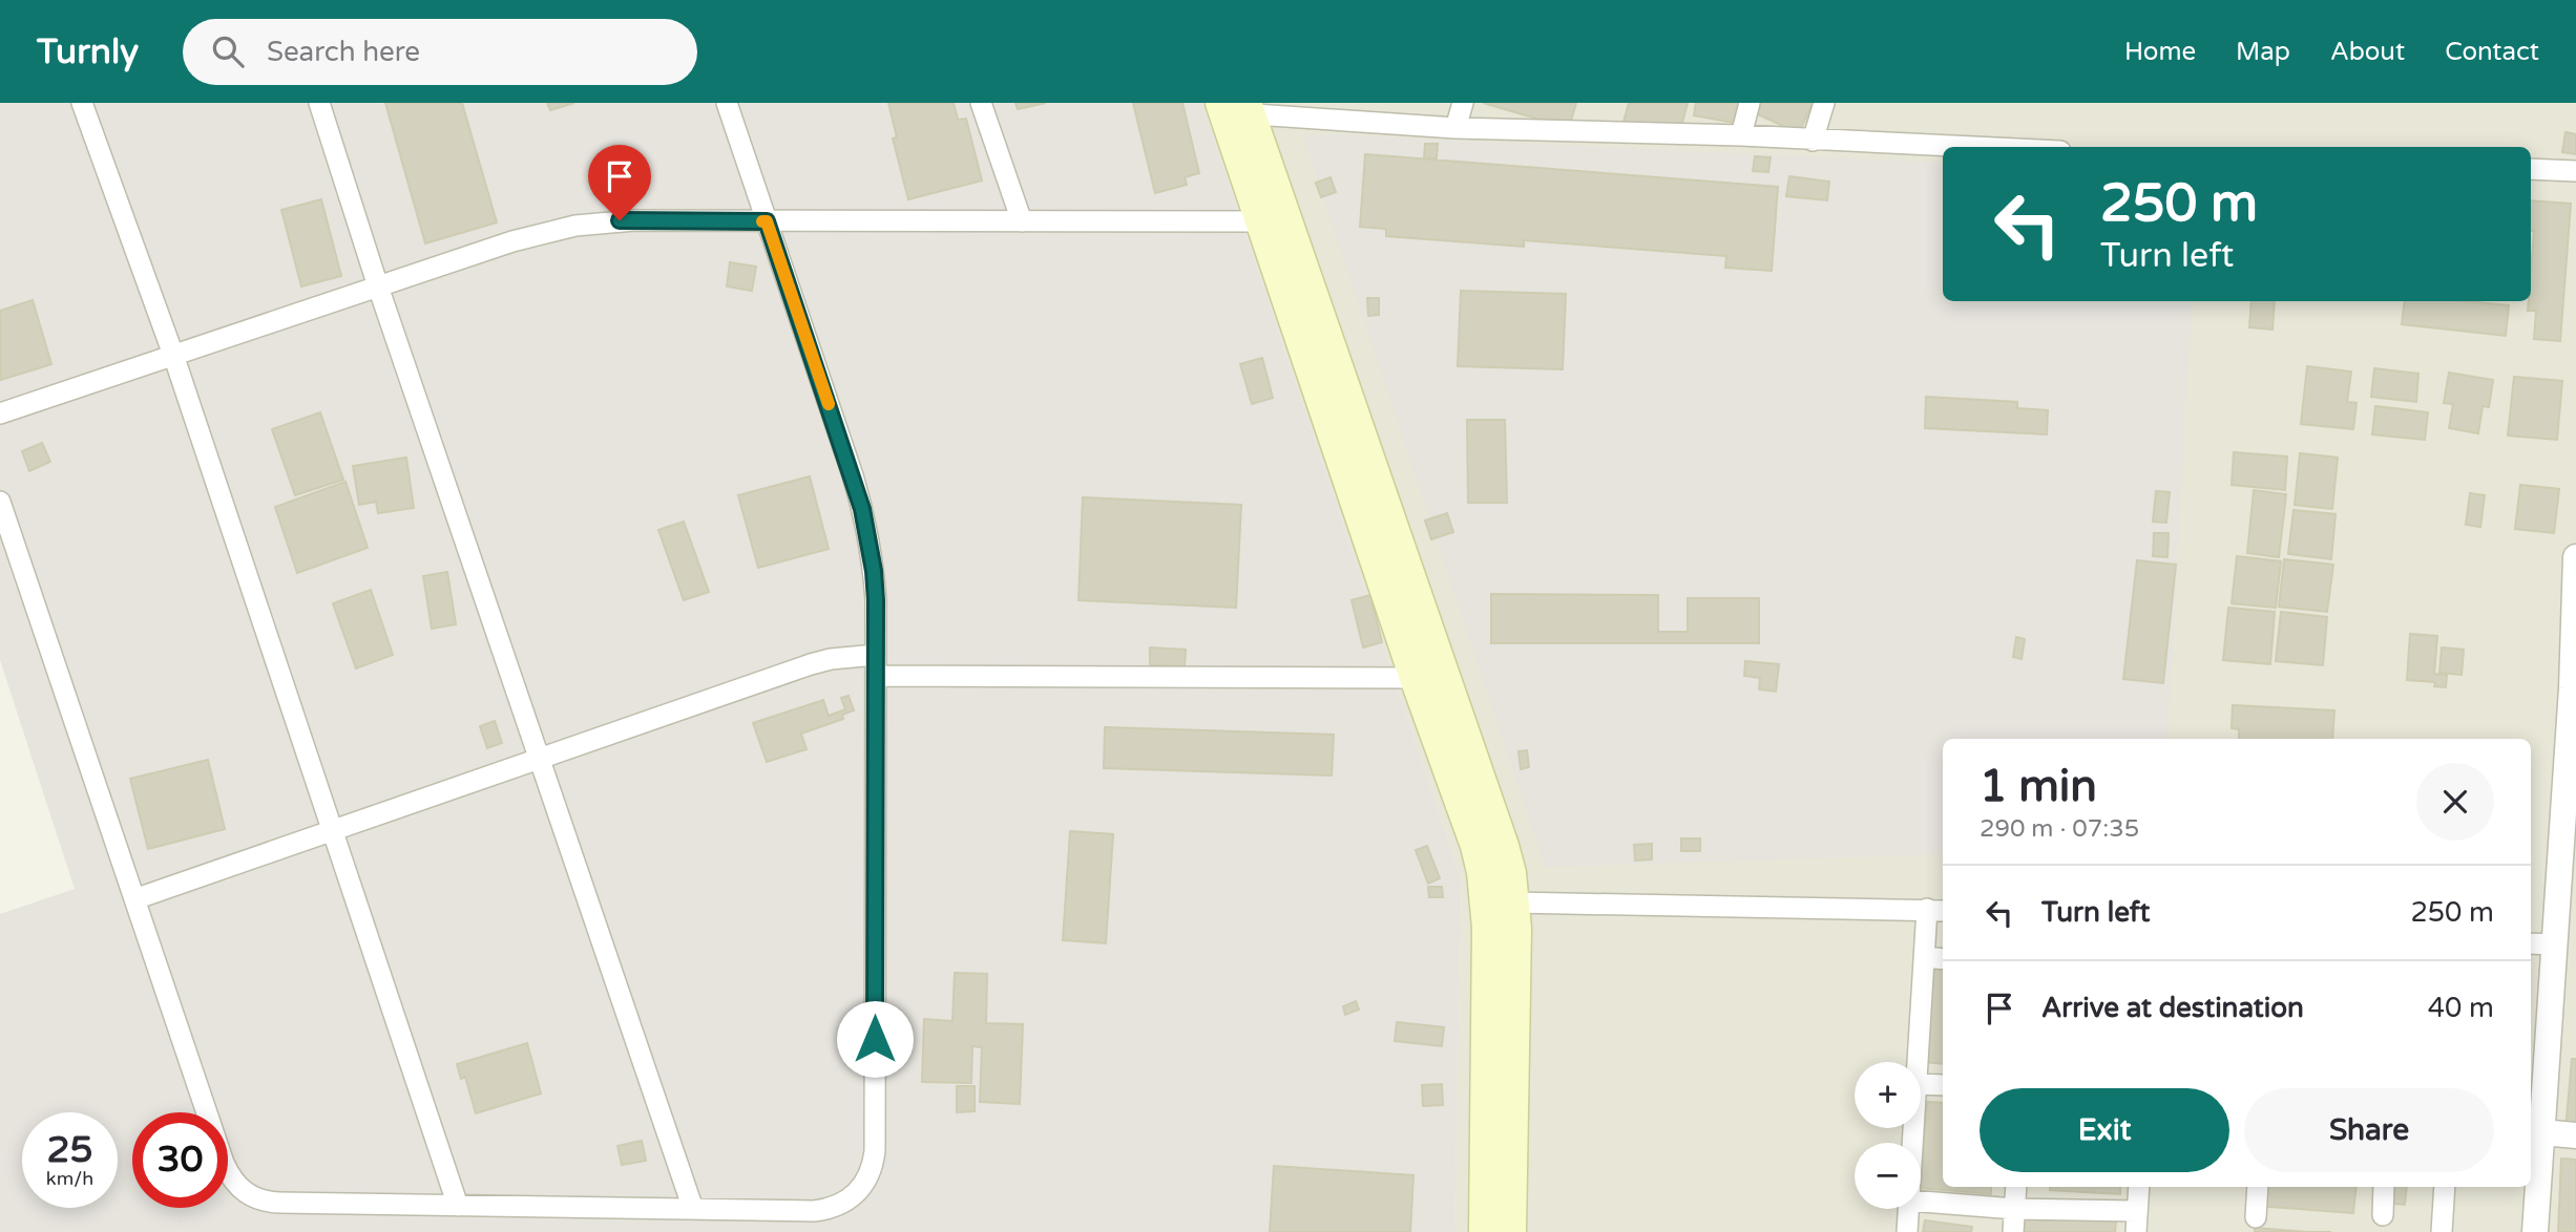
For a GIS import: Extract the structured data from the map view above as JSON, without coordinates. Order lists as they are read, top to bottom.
{
  "page": {
    "header": "Turnly",
    "search": "Search here",
    "nav": [
      "Home",
      "Map",
      "About",
      "Contact"
    ],
    "turn": ["250 m", "Turn left"],
    "heading": ["1 min", "290 m · 07:35"],
    "list": [
      {
        "name": "Turn left",
        "value": "250 m"
      },
      {
        "name": "Arrive at destination",
        "value": "40 m"
      }
    ],
    "map_buttons": ["+", "−"],
    "buttons": ["Exit", "Share"],
    "speed": "25 km/h",
    "limit": "30"
  }
}
